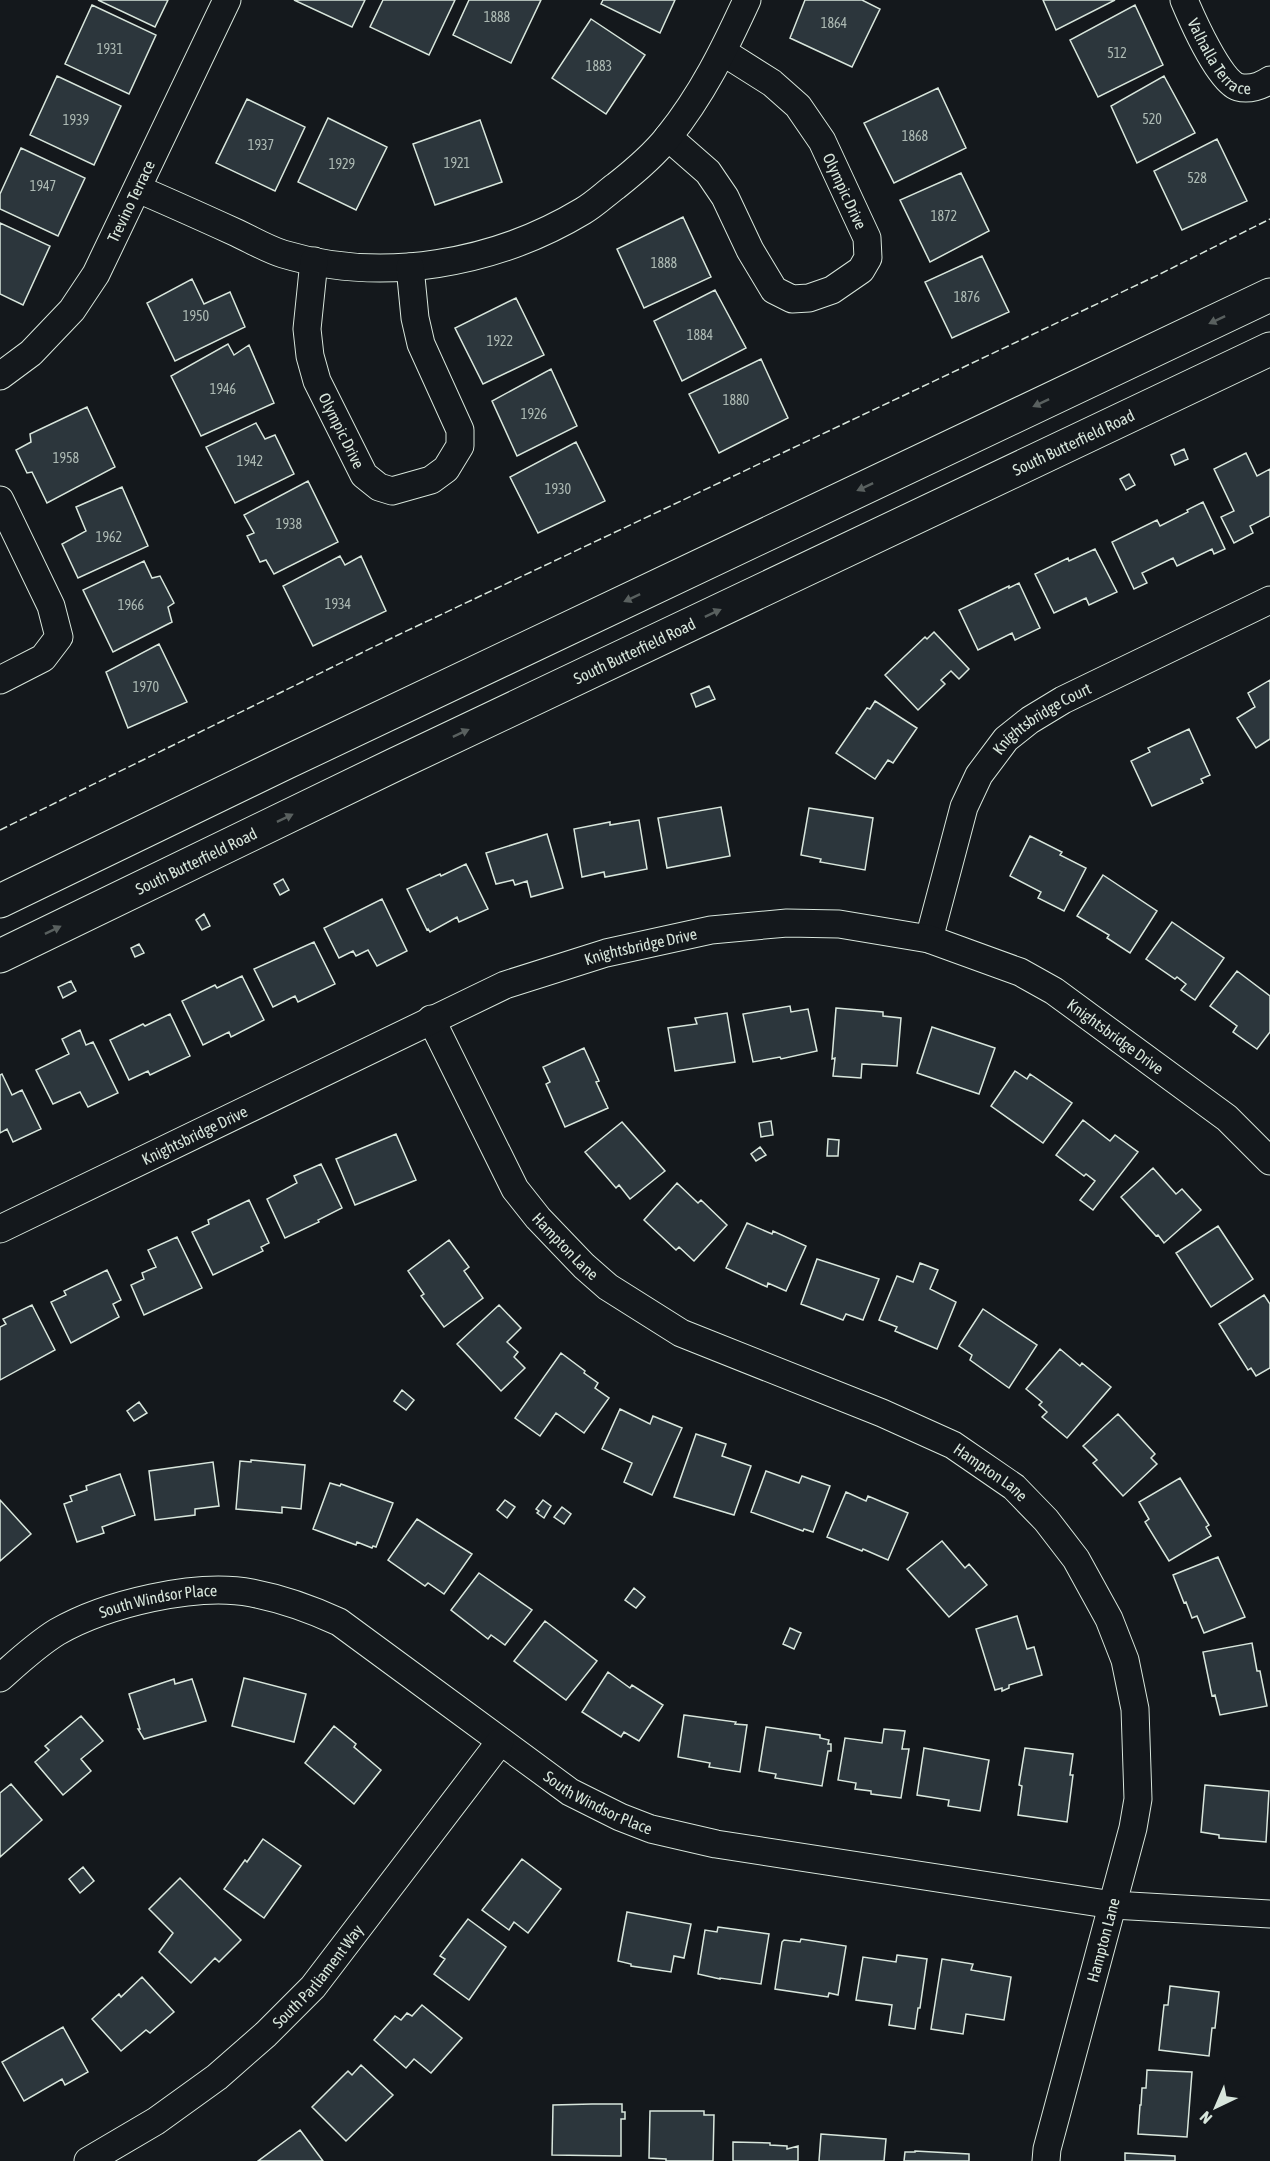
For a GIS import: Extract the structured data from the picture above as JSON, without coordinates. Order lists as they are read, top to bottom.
{
  "streets": {
    "main road": ["South Butterfield Road"],
    "street": [
      "Valhalla Terrace",
      "Olympic Drive",
      "Trevino Terrace",
      "Knightsbridge Court",
      "Knightsbridge Drive",
      "Hampton Lane",
      "South Windsor Place",
      "South Parliament Way"
    ]
  },
  "crossings": [
    ["Knightsbridge Court", "Knightsbridge Drive"],
    ["Knightsbridge Drive", "Hampton Lane"],
    ["Hampton Lane", "South Windsor Place"],
    ["South Windsor Place", "South Parliament Way"]
  ],
  "house_numbers": [
    "1888",
    "1864",
    "1931",
    "512",
    "1883",
    "520",
    "1939",
    "1868",
    "1937",
    "1921",
    "1929",
    "528",
    "1947",
    "1872",
    "1888",
    "1876",
    "1950",
    "1884",
    "1922",
    "1946",
    "1880",
    "1926",
    "1958",
    "1942",
    "1930",
    "1938",
    "1962",
    "1934",
    "1966",
    "1970"
  ],
  "north": "bottom left"
}
